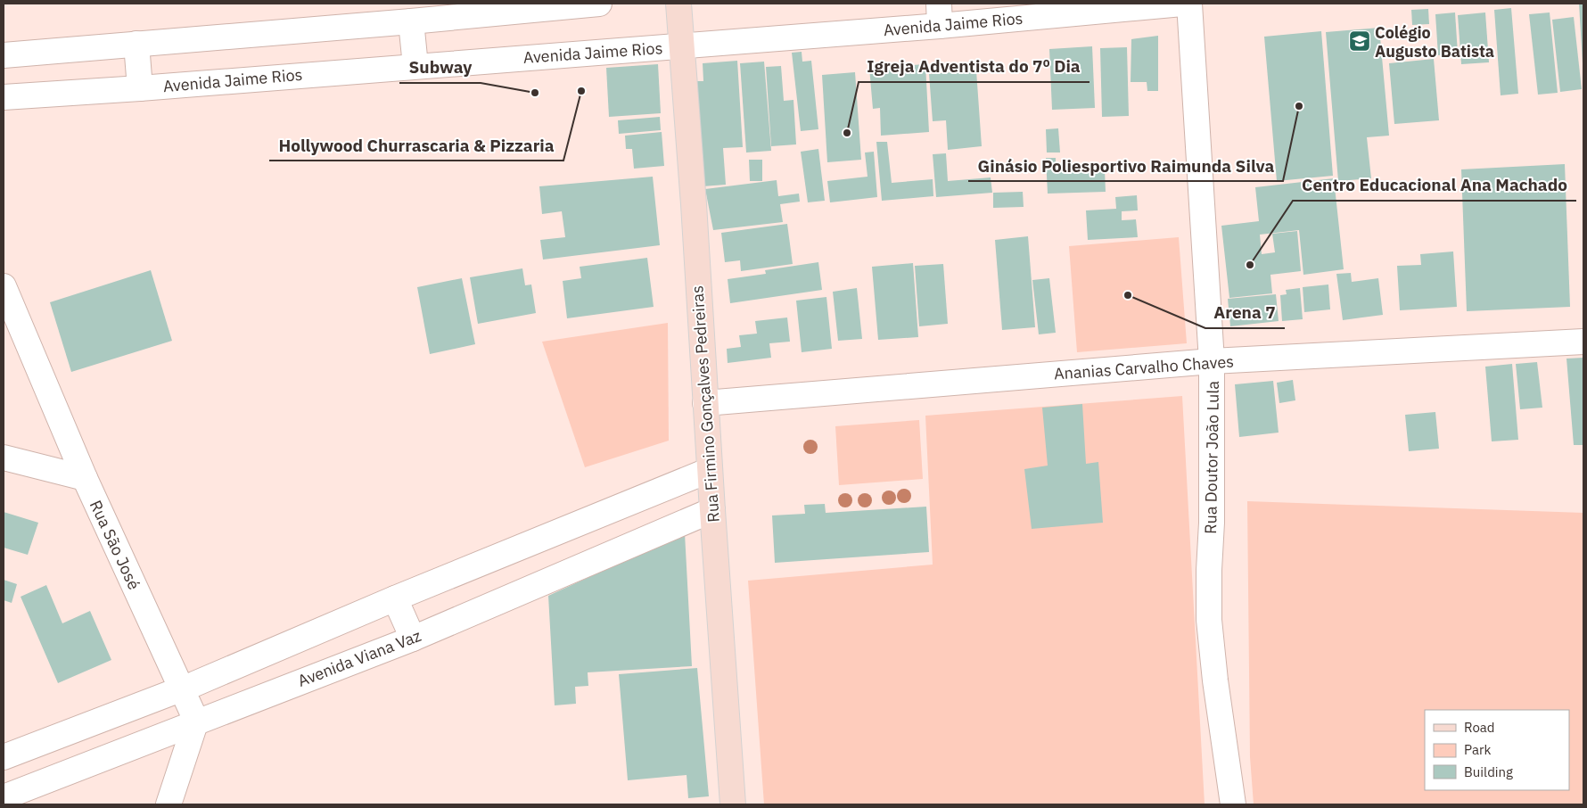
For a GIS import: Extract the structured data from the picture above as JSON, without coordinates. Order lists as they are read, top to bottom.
{
  "streets": {
    "main road": ["Rua Firmino Gonçalves Pedreiras"],
    "street": [
      "Avenida Jaime Rios",
      "Ananias Carvalho Chaves",
      "Rua Doutor João Lula",
      "Rua São José",
      "Avenida Viana Vaz"
    ]
  },
  "crossings": [
    ["Avenida Jaime Rios", "Rua Firmino Gonçalves Pedreiras"],
    ["Ananias Carvalho Chaves", "Rua Firmino Gonçalves Pedreiras"],
    ["Ananias Carvalho Chaves", "Rua Doutor João Lula"],
    ["Rua Firmino Gonçalves Pedreiras", "Avenida Viana Vaz"],
    ["Rua São José", "Avenida Viana Vaz"]
  ],
  "places": {
    "school or university": ["Colégio Augusto Batista"],
    "other": [
      "Hollywood Churrascaria & Pizzaria",
      "Subway",
      "Ginásio Poliesportivo Raimunda Silva",
      "Igreja Adventista do 7º Dia",
      "Centro Educacional Ana Machado",
      "Arena 7"
    ]
  },
  "legend": ["Road", "Park", "Building"]
}
